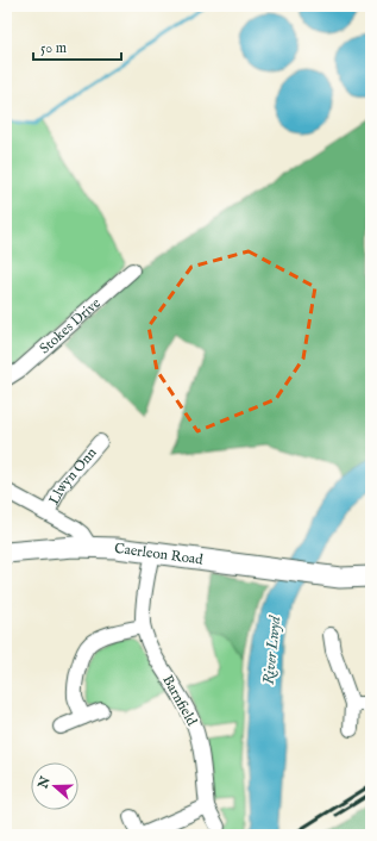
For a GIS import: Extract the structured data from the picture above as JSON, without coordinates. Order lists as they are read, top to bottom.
{
  "streets": {
    "main road": ["Caerleon Road"],
    "street": ["Stokes Drive", "Llwyn Onn", "Barnfield"]
  },
  "crossings": [
    ["Caerleon Road", "Barnfield"]
  ],
  "water": ["River Lwyd"],
  "scale_bar": "50 m",
  "north": "left"
}
